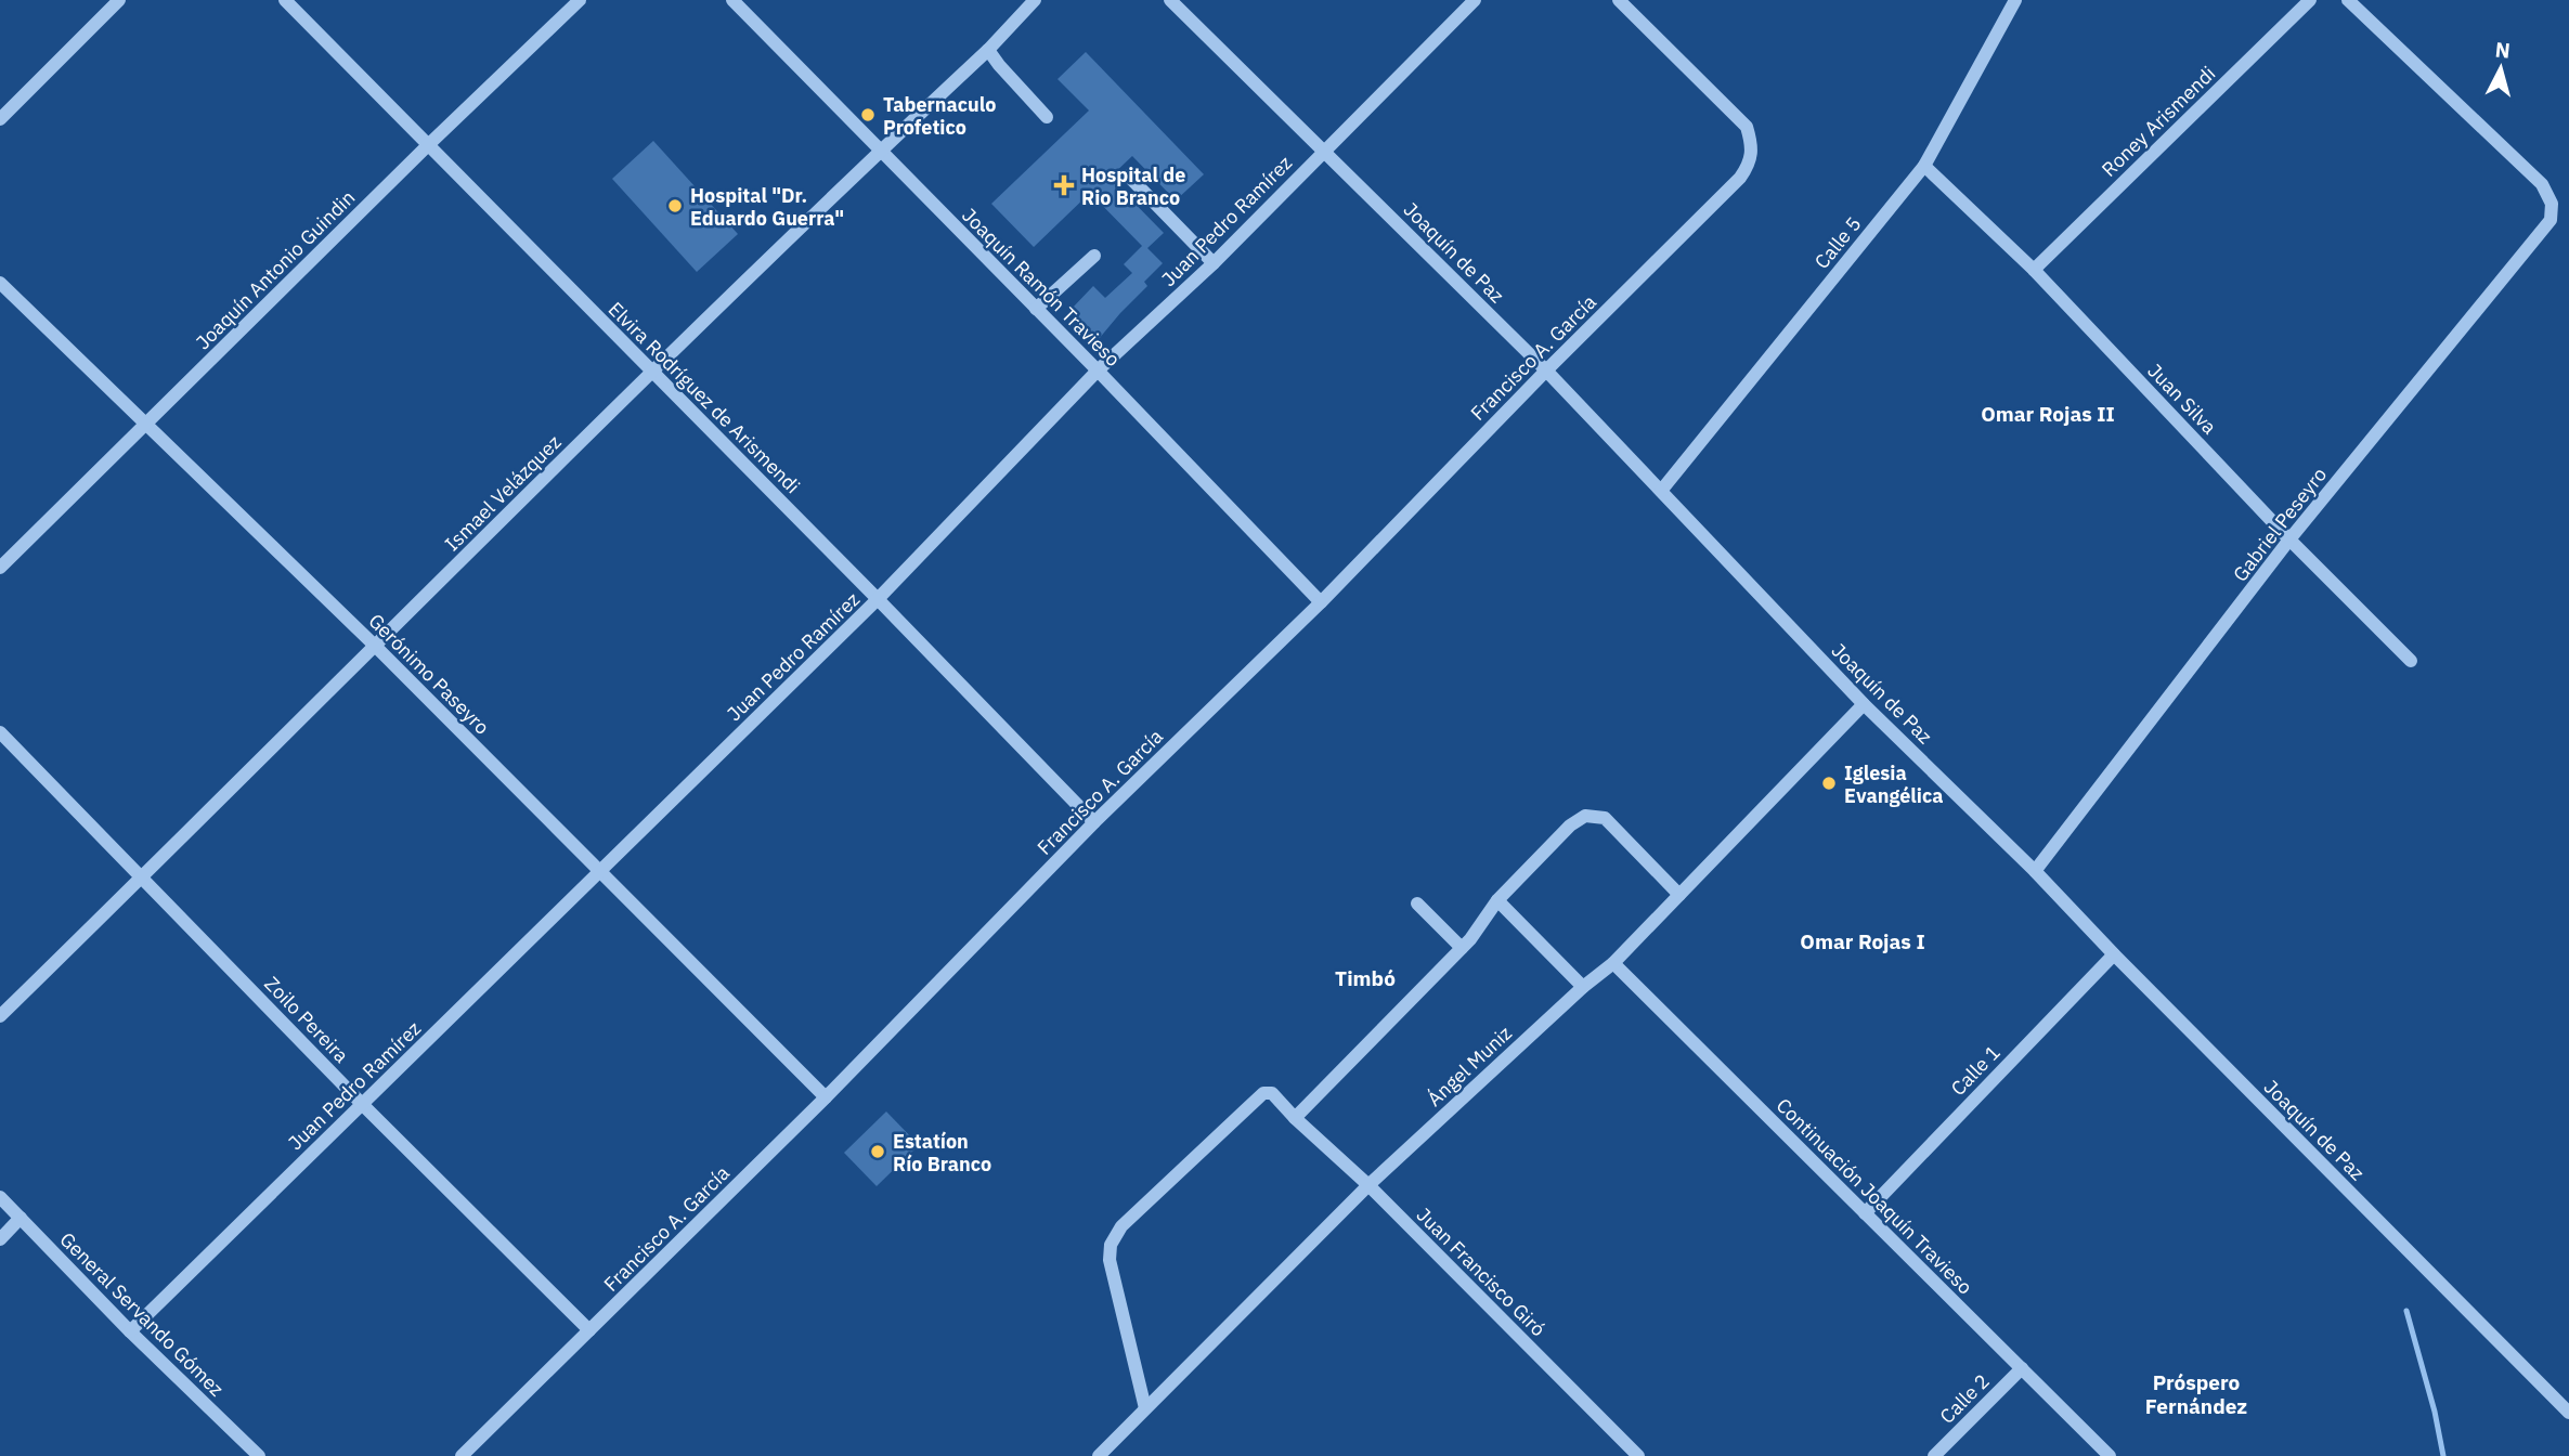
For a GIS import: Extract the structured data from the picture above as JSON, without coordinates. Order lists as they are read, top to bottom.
{
  "streets": {
    "street": [
      "Roney Arismendi",
      "Juan Pedro Ramírez",
      "Calle 5",
      "Joaquín de Paz",
      "Joaquín Antonio Guindin",
      "Joaquín Ramón Travieso",
      "Francisco A. García",
      "Elvira Rodríguez de Arismendi",
      "Juan Silva",
      "Ismael Velázquez",
      "Gabriel Peseyro",
      "Gerónimo Paseyro",
      "Zoilo Pereira",
      "Ángel Muniz",
      "Calle 1",
      "Continuación Joaquín Travieso",
      "Juan Francisco Giró",
      "General Servando Gómez",
      "Calle 2"
    ]
  },
  "crossings": [
    ["Roney Arismendi", "Juan Silva"],
    ["Juan Pedro Ramírez", "Joaquín de Paz"],
    ["Juan Pedro Ramírez", "Joaquín Ramón Travieso"],
    ["Juan Pedro Ramírez", "Elvira Rodríguez de Arismendi"],
    ["Juan Pedro Ramírez", "Gerónimo Paseyro"],
    ["Juan Pedro Ramírez", "Zoilo Pereira"],
    ["Juan Pedro Ramírez", "General Servando Gómez"],
    ["Calle 5", "Joaquín de Paz"],
    ["Calle 5", "Juan Silva"],
    ["Joaquín de Paz", "Francisco A. García"],
    ["Joaquín de Paz", "Gabriel Peseyro"],
    ["Joaquín de Paz", "Ángel Muniz"],
    ["Joaquín de Paz", "Calle 1"],
    ["Joaquín Antonio Guindin", "Elvira Rodríguez de Arismendi"],
    ["Joaquín Antonio Guindin", "Gerónimo Paseyro"],
    ["Joaquín Ramón Travieso", "Francisco A. García"],
    ["Joaquín Ramón Travieso", "Ismael Velázquez"],
    ["Francisco A. García", "Elvira Rodríguez de Arismendi"],
    ["Francisco A. García", "Gerónimo Paseyro"],
    ["Francisco A. García", "Zoilo Pereira"],
    ["Elvira Rodríguez de Arismendi", "Ismael Velázquez"],
    ["Juan Silva", "Gabriel Peseyro"],
    ["Ismael Velázquez", "Gerónimo Paseyro"],
    ["Ismael Velázquez", "Zoilo Pereira"],
    ["Ángel Muniz", "Continuación Joaquín Travieso"],
    ["Ángel Muniz", "Juan Francisco Giró"],
    ["Calle 1", "Continuación Joaquín Travieso"],
    ["Continuación Joaquín Travieso", "Calle 2"]
  ],
  "districts": [
    "Omar Rojas II",
    "Omar Rojas I",
    "Timbó",
    "Próspero Fernández"
  ],
  "places": {
    "other": [
      "Tabernaculo Profetico",
      "Hospital \"Dr. Eduardo Guerra\"",
      "Iglesia Evangélica",
      "Estatíon Río Branco"
    ],
    "health": ["Hospital de Rio Branco"]
  },
  "north": "top"
}
